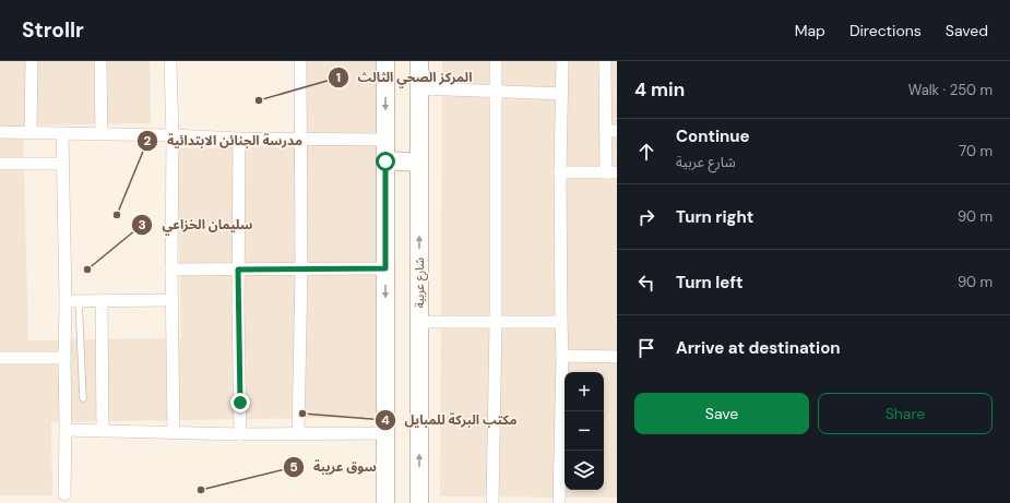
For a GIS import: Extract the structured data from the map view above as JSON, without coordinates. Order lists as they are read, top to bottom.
{
  "streets": {
    "main road": ["شارع عربية"]
  },
  "places": [
    "المركز الصحي الثالث",
    "مدرسة الجنائن الابتدائية",
    "سليمان الخزاعي",
    "مكتب البركة للمبايل",
    "سوق عريبة"
  ],
  "page": {
    "header": "Strollr",
    "nav": ["Map", "Directions", "Saved"],
    "heading": ["4 min", "Walk · 250 m"],
    "list": [
      ["Continue", "شارع عربية", "70 m"],
      ["Turn right", "90 m"],
      ["Turn left", "90 m"],
      "Arrive at destination"
    ],
    "map_buttons": ["+", "−"],
    "buttons": ["Save", "Share"]
  }
}
